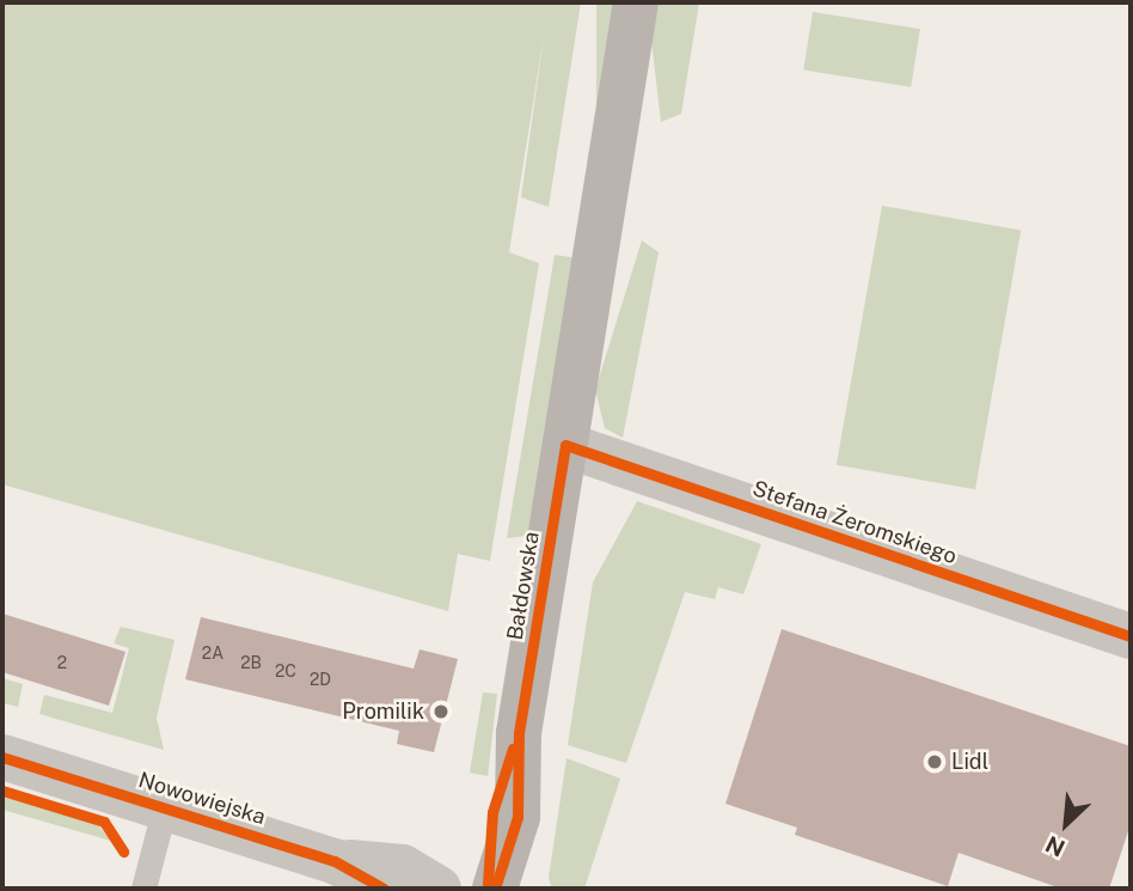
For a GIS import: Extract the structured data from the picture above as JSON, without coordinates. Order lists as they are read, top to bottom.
{
  "streets": {
    "street": ["Stefana Żeromskiego", "Bałdowska", "Nowowiejska"]
  },
  "crossings": [
    ["Stefana Żeromskiego", "Bałdowska"]
  ],
  "places": ["Promilik", "Lidl"],
  "house_numbers": [
    "2A",
    "2",
    "2B",
    "2C",
    "2D"
  ],
  "north": "bottom left"
}
